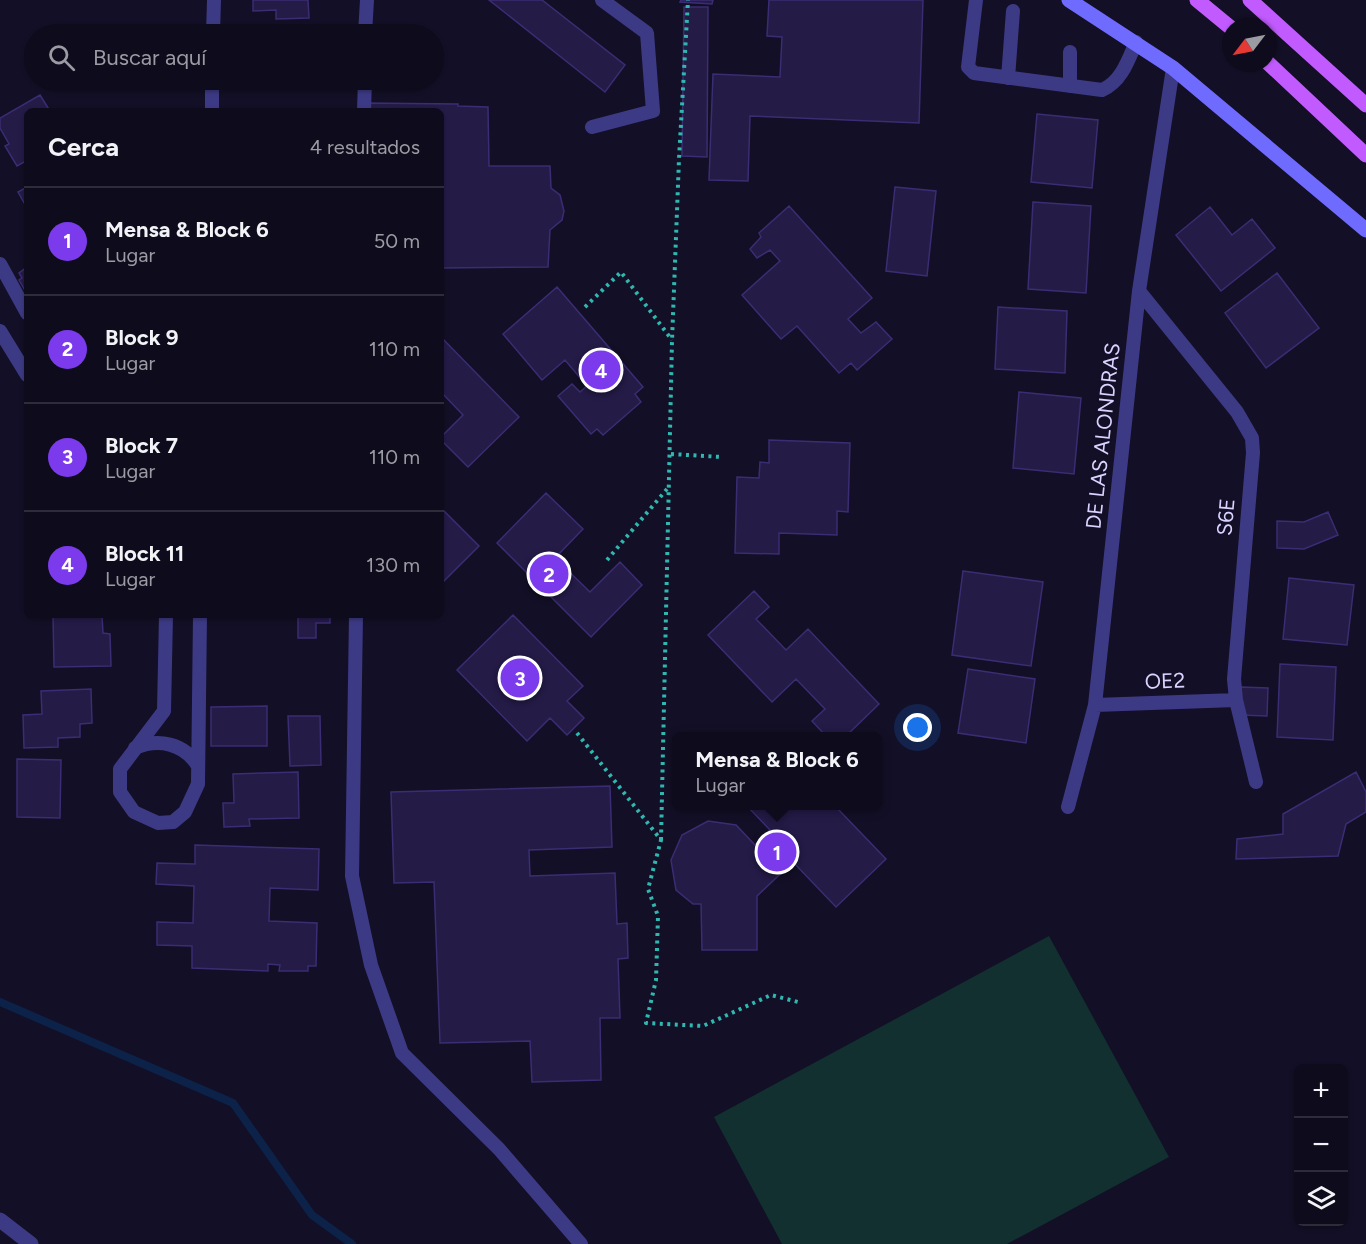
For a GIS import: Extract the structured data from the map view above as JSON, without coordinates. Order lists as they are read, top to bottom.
{
  "streets": {
    "lane": ["DE LAS ALONDRAS", "S6E", "OE2"]
  },
  "crossings": [
    ["DE LAS ALONDRAS", "S6E"],
    ["DE LAS ALONDRAS", "OE2"],
    ["S6E", "OE2"]
  ],
  "north": "bottom left",
  "page": {
    "search": "Buscar aquí",
    "heading": ["Cerca", "4 resultados"],
    "list": [
      {
        "mark": "1",
        "name": "Mensa & Block 6",
        "note": "Lugar",
        "value": "50 m"
      },
      {
        "mark": "2",
        "name": "Block 9",
        "note": "Lugar",
        "value": "110 m"
      },
      {
        "mark": "3",
        "name": "Block 7",
        "note": "Lugar",
        "value": "110 m"
      },
      {
        "mark": "4",
        "name": "Block 11",
        "note": "Lugar",
        "value": "130 m"
      }
    ],
    "pins": [
      "4",
      "2",
      "3",
      "1"
    ],
    "popup": ["Mensa & Block 6", "Lugar"],
    "map_buttons": ["+", "−"]
  }
}
